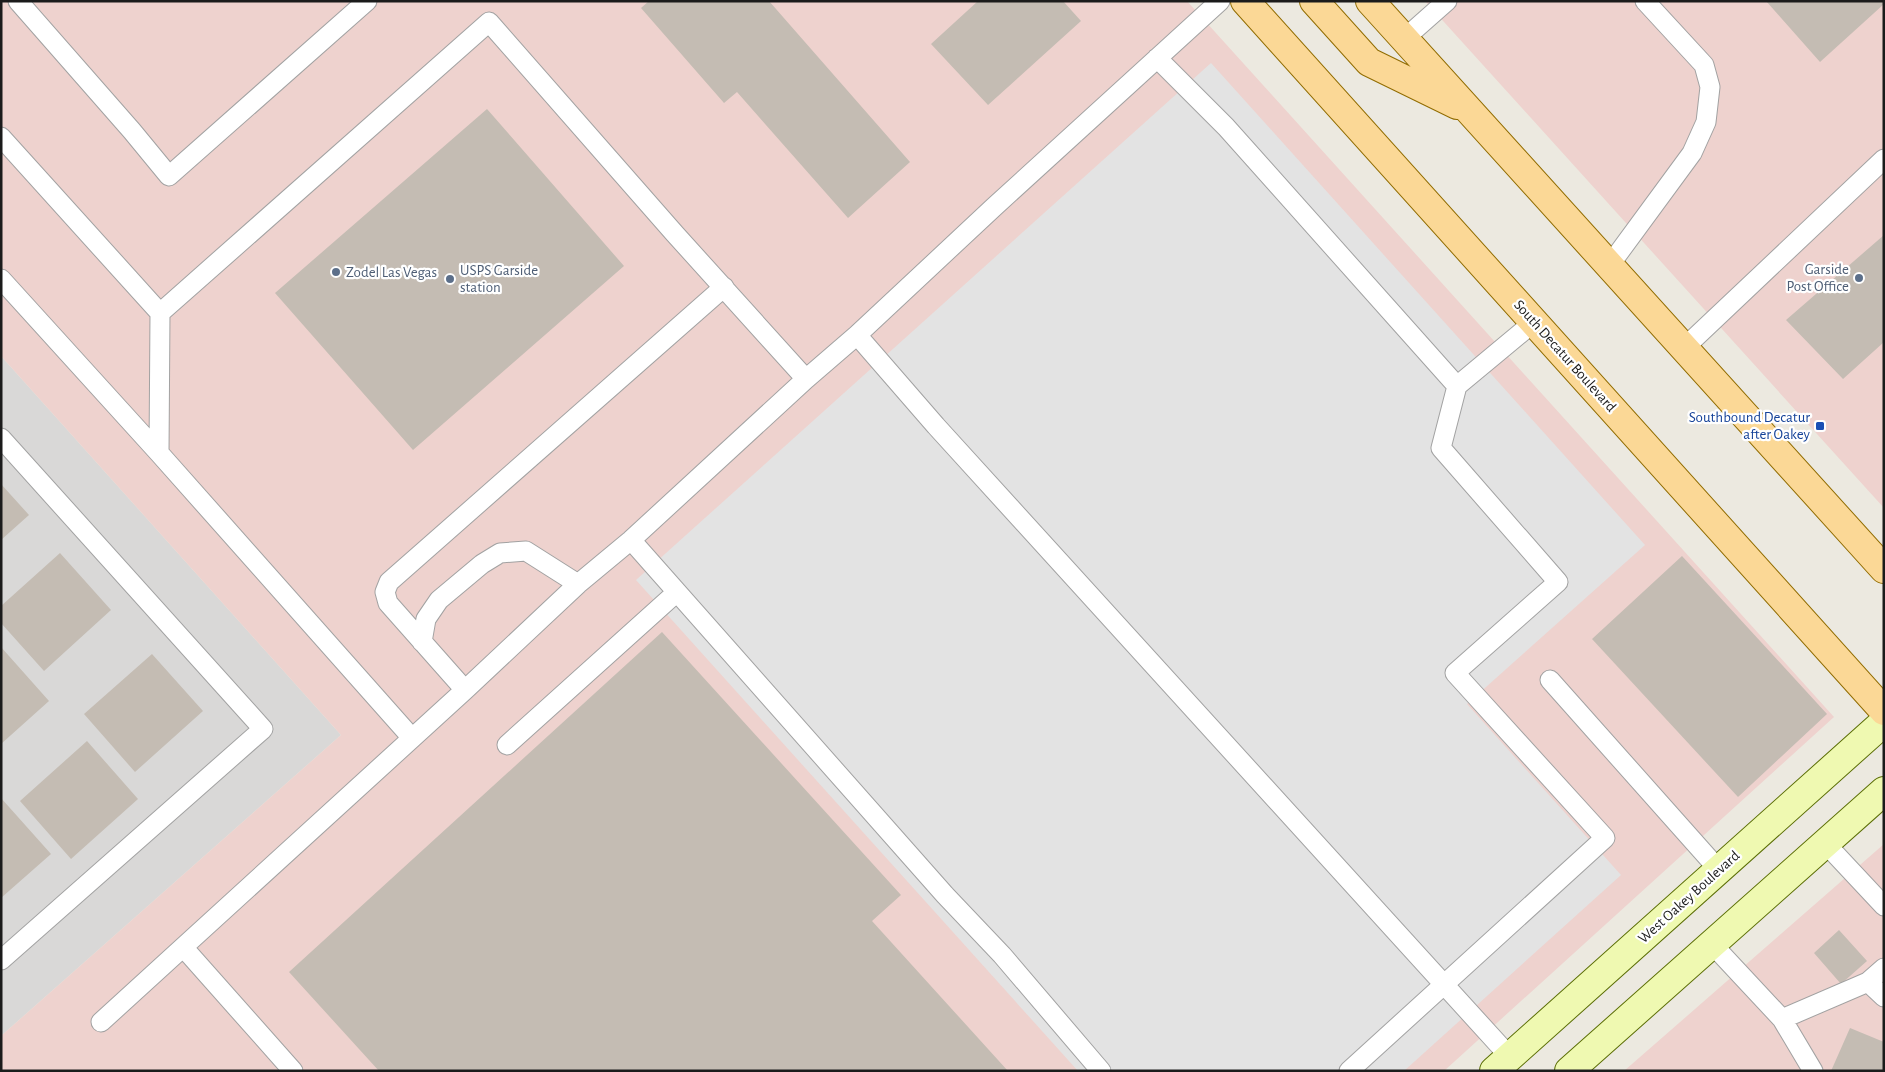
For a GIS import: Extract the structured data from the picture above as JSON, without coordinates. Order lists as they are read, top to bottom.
{
  "streets": {
    "main road": ["South Decatur Boulevard", "West Oakey Boulevard"]
  },
  "places": {
    "other": ["Zodel Las Vegas", "Garside Post Office", "USPS Garside station"],
    "transit": ["Southbound Decatur after Oakey"]
  }
}
